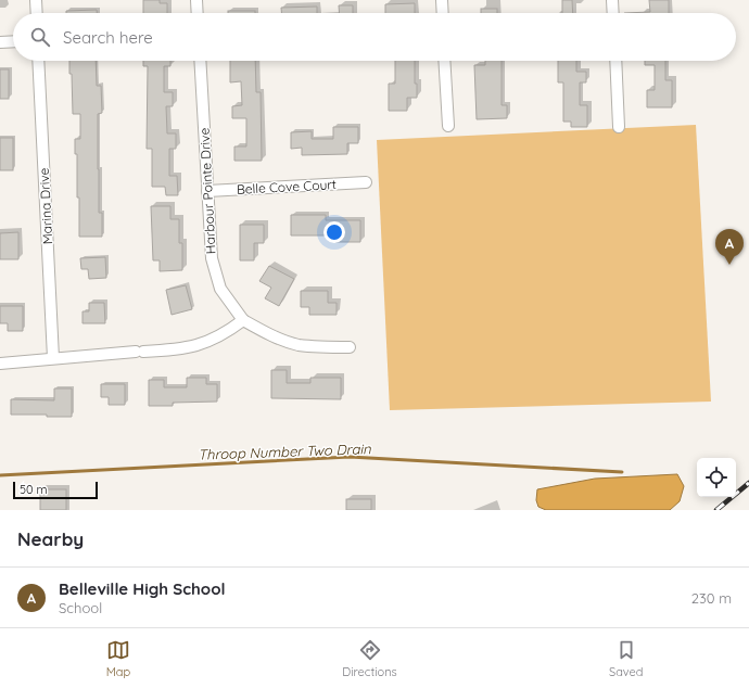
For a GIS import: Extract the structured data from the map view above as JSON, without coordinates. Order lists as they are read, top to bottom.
{
  "streets": {
    "street": ["Belle Cove Court", "Harbour Pointe Drive", "Marina Drive"]
  },
  "crossings": [
    ["Belle Cove Court", "Harbour Pointe Drive"]
  ],
  "water": ["Throop Number Two Drain"],
  "scale_bar": "50 m",
  "page": {
    "search": "Search here",
    "pins": "A",
    "scale": "50 m",
    "heading": "Nearby",
    "list": [
      {
        "mark": "A",
        "name": "Belleville High School",
        "note": "School",
        "value": "230 m"
      }
    ],
    "nav": ["Map", "Directions", "Saved"]
  }
}
